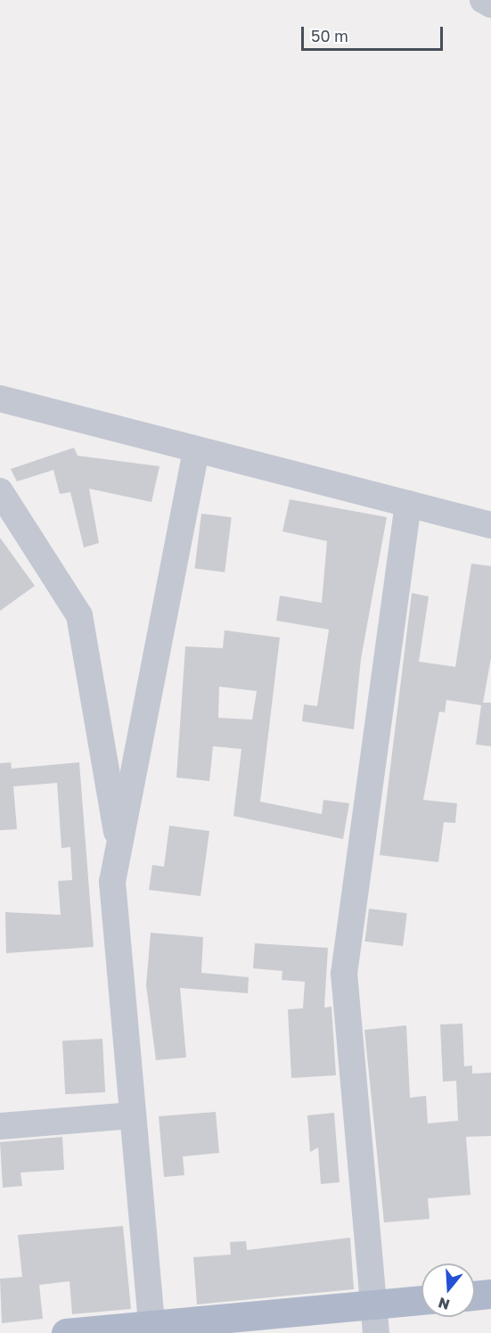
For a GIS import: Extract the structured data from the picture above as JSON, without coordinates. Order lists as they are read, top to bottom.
{
  "scale_bar": "50 m",
  "north": "bottom"
}
